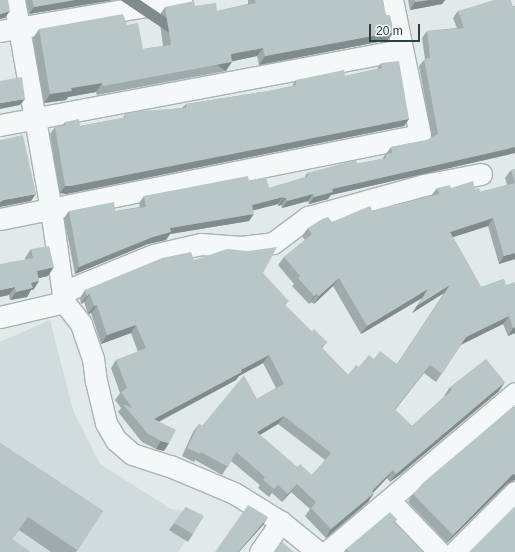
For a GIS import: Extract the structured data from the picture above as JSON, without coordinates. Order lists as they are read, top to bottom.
{
  "scale_bar": "20 m"
}
